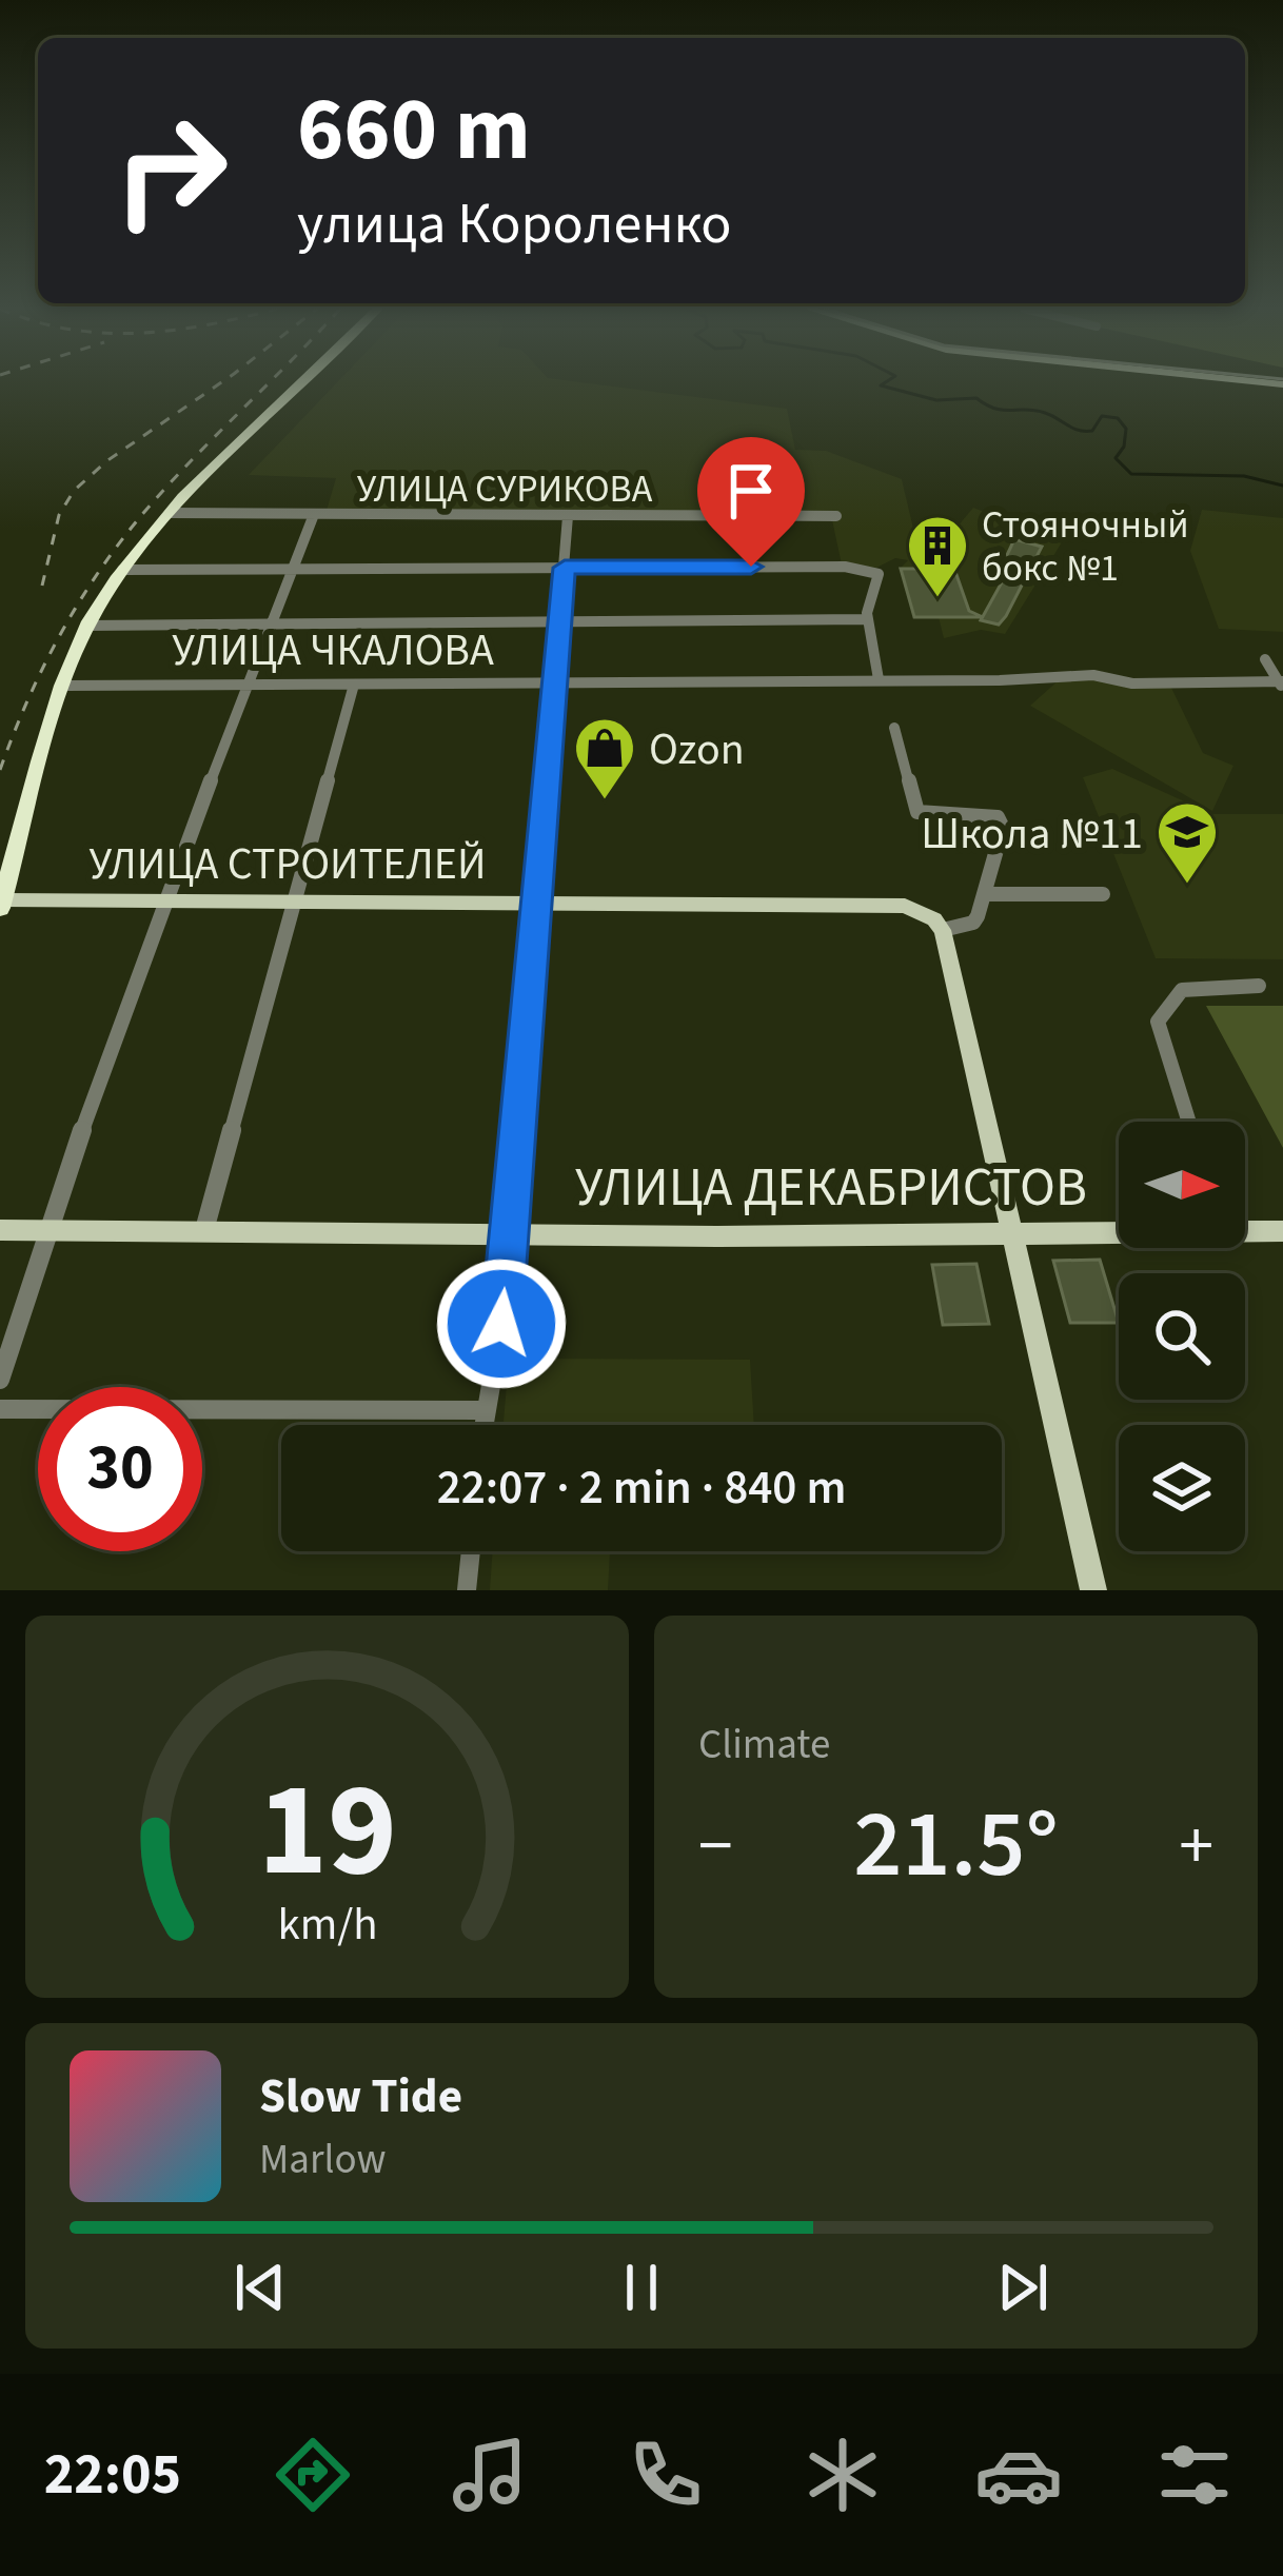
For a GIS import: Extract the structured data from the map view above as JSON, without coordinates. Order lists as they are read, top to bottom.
{
  "streets": {
    "main road": ["УЛИЦА СТРОИТЕЛЕЙ", "УЛИЦА ДЕКАБРИСТОВ"],
    "street": ["УЛИЦА СУРИКОВА", "УЛИЦА ЧКАЛОВА"]
  },
  "places": {
    "building": ["Стояночный бокс №1"],
    "shop": ["Ozon"],
    "school or university": ["Школа №11"]
  },
  "north": "right",
  "page": {
    "turn": ["660 m", "улица Короленко"],
    "limit": "30",
    "trip": "22:07 · 2 min · 840 m",
    "tile": "Climate",
    "heat": ["−", "21.5°", "+"],
    "song": ["Slow Tide", "Marlow"],
    "tabs": "22:05",
    "gauge": ["19", "km/h"]
  }
}
